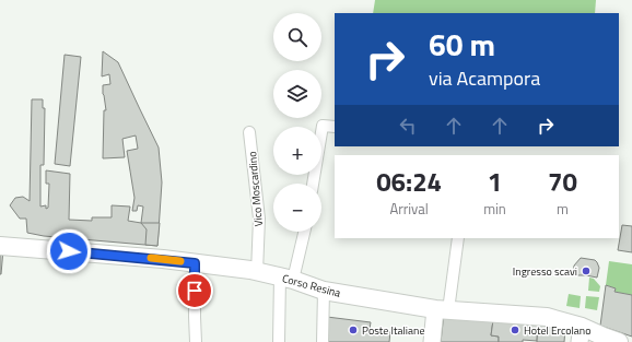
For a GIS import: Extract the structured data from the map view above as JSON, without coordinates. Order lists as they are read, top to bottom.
{
  "streets": {
    "main road": ["Corso Resina"],
    "street": ["Vico Moscardino"]
  },
  "crossings": [
    ["Vico Moscardino", "Corso Resina"]
  ],
  "places": ["Ingresso scavi", "Poste Italiane", "Hotel Ercolano"],
  "page": {
    "map_buttons": ["+", "−"],
    "turn": ["60 m", "via Acampora"],
    "eta": [
      "06:24",
      "Arrival",
      "1",
      "min",
      "70",
      "m"
    ]
  }
}
